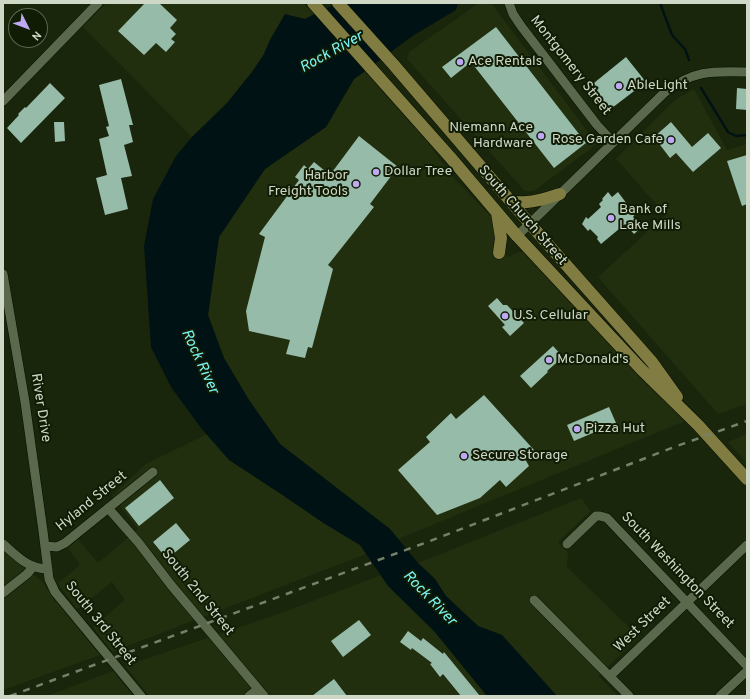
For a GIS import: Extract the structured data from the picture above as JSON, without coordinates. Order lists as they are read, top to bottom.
{
  "streets": {
    "main road": ["South Church Street"],
    "street": [
      "Montgomery Street",
      "River Drive",
      "Hyland Street",
      "South Washington Street",
      "South 2nd Street",
      "South 3rd Street",
      "West Street"
    ]
  },
  "crossings": [
    ["River Drive", "Hyland Street"],
    ["River Drive", "South 3rd Street"],
    ["Hyland Street", "South 2nd Street"],
    ["South Washington Street", "West Street"]
  ],
  "water": ["Rock River"],
  "places": [
    "Ace Rentals",
    "AbleLight",
    "Niemann Ace Hardware",
    "Rose Garden Cafe",
    "Dollar Tree",
    "Harbor Freight Tools",
    "Bank of Lake Mills",
    "U.S. Cellular",
    "McDonald's",
    "Pizza Hut",
    "Secure Storage"
  ],
  "north": "bottom right"
}
